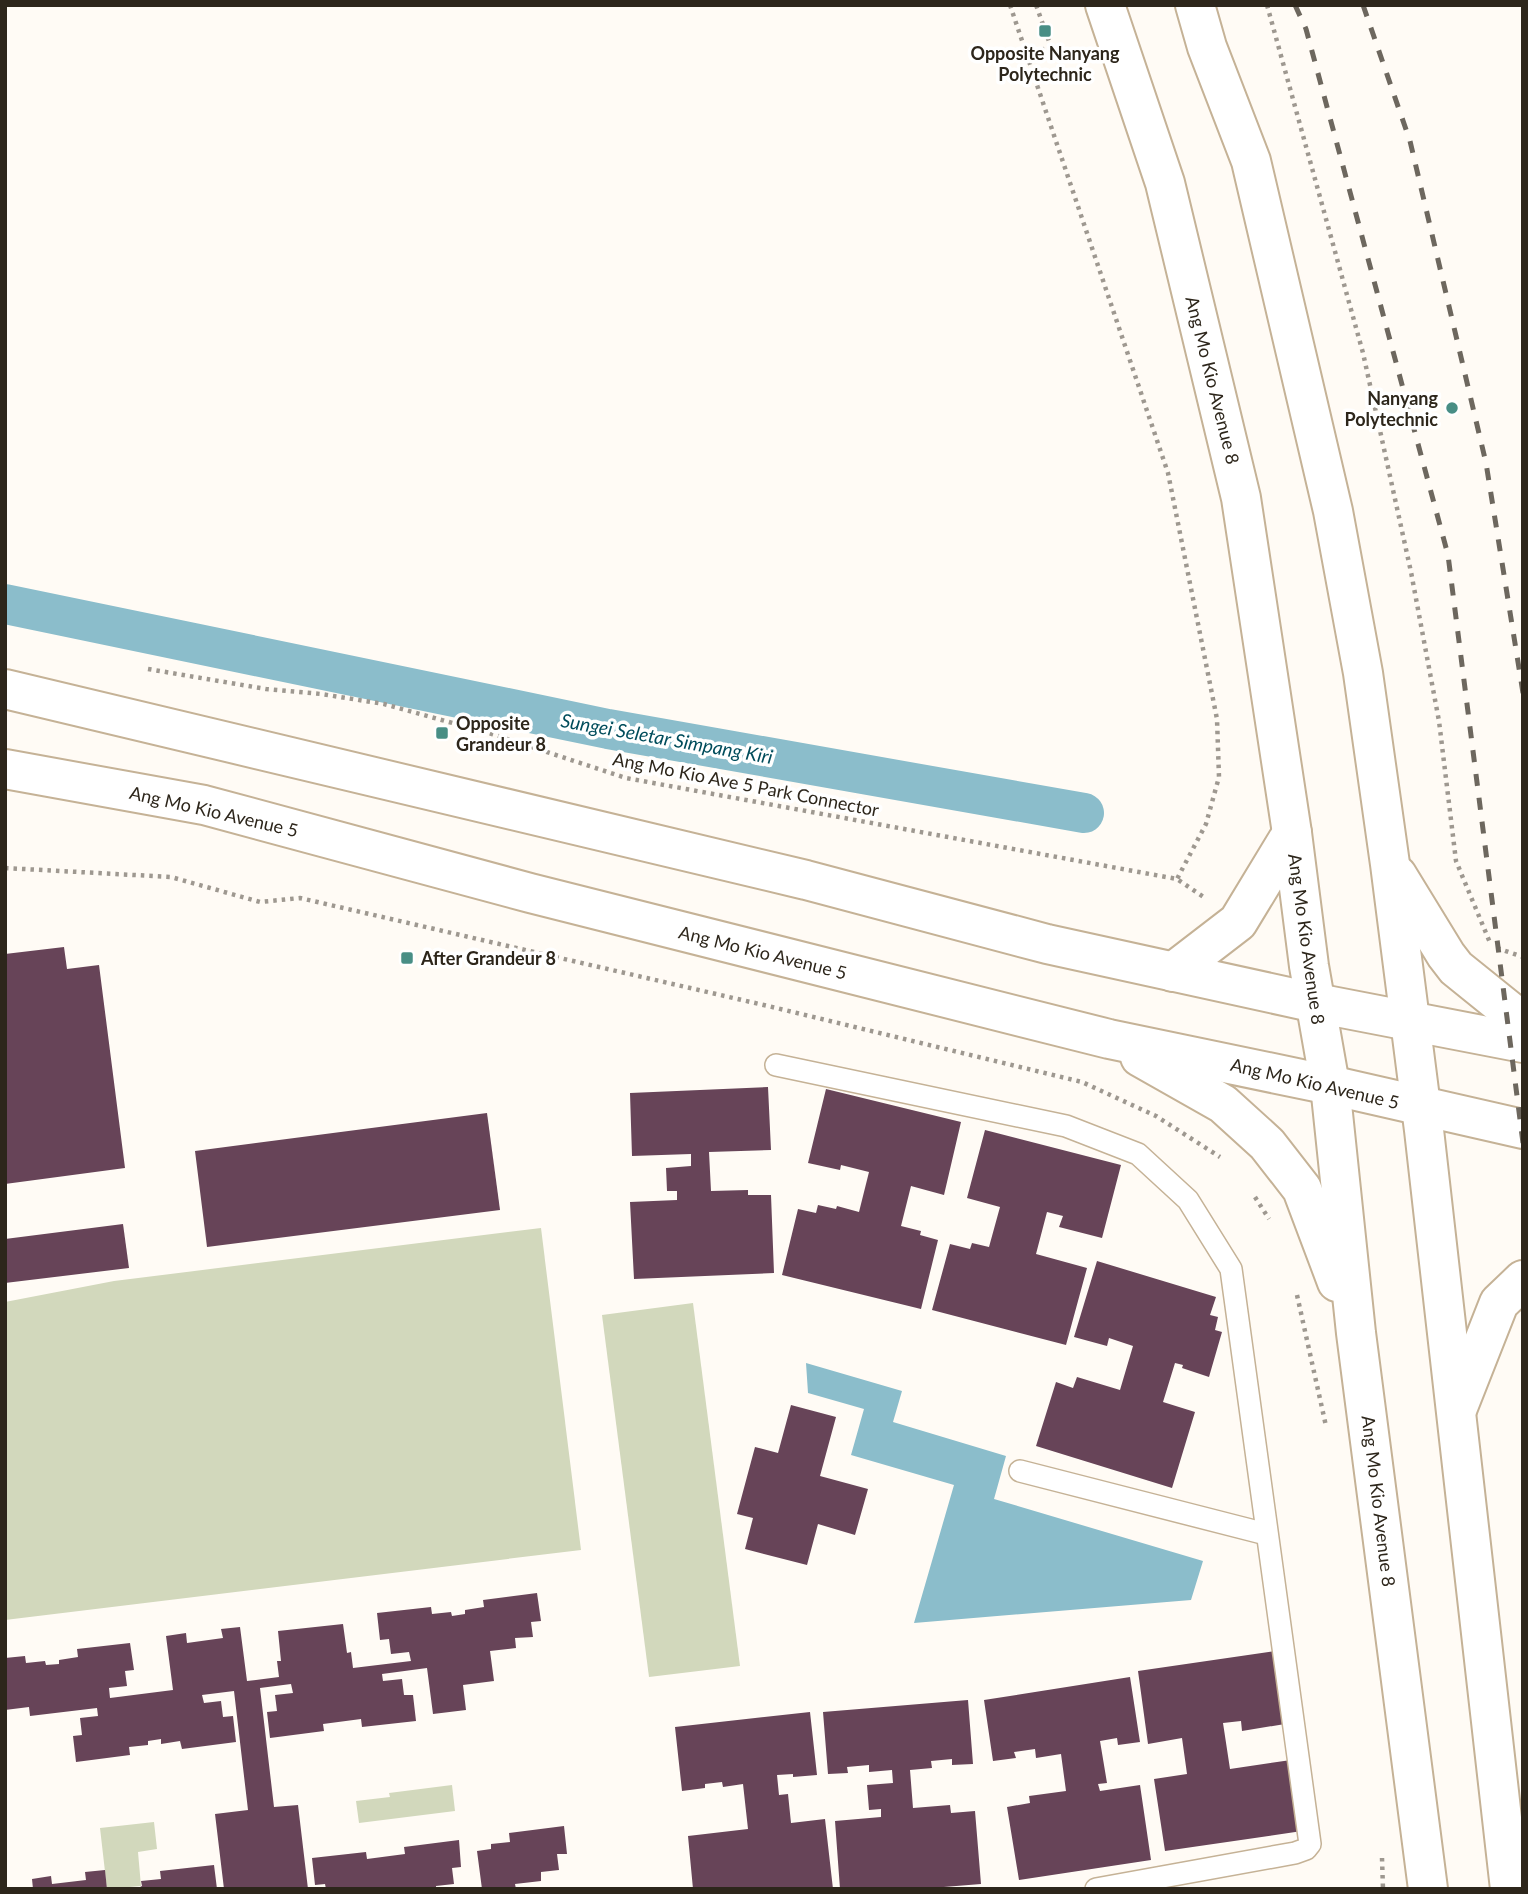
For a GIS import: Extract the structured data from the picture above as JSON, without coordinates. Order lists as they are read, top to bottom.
{
  "streets": {
    "main road": ["Ang Mo Kio Avenue 8", "Ang Mo Kio Avenue 5"],
    "path": ["Ang Mo Kio Ave 5 Park Connector"]
  },
  "crossings": [
    ["Ang Mo Kio Avenue 8", "Ang Mo Kio Avenue 5"]
  ],
  "water": ["Sungei Seletar Simpang Kiri"],
  "places": {
    "transit": ["Opposite Nanyang Polytechnic", "Opposite Grandeur 8", "After Grandeur 8"],
    "other": ["Nanyang Polytechnic"]
  }
}
